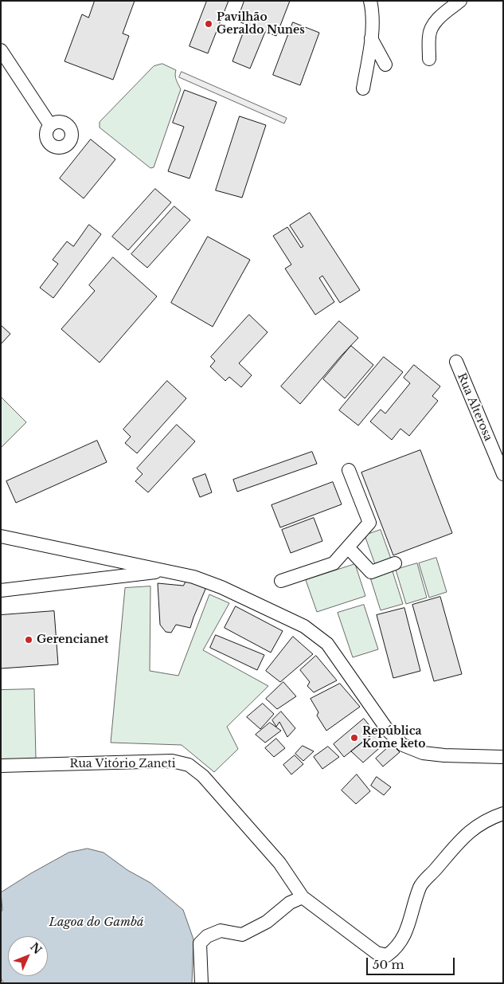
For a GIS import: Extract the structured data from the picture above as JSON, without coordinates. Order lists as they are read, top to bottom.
{
  "streets": {
    "street": ["Rua Alterosa", "Rua Vitório Zaneti"]
  },
  "water": ["Lagoa do Gambá"],
  "places": ["Pavilhão Geraldo Nunes", "Gerencianet", "República Kome keto"],
  "scale_bar": "50 m",
  "north": "top right"
}
